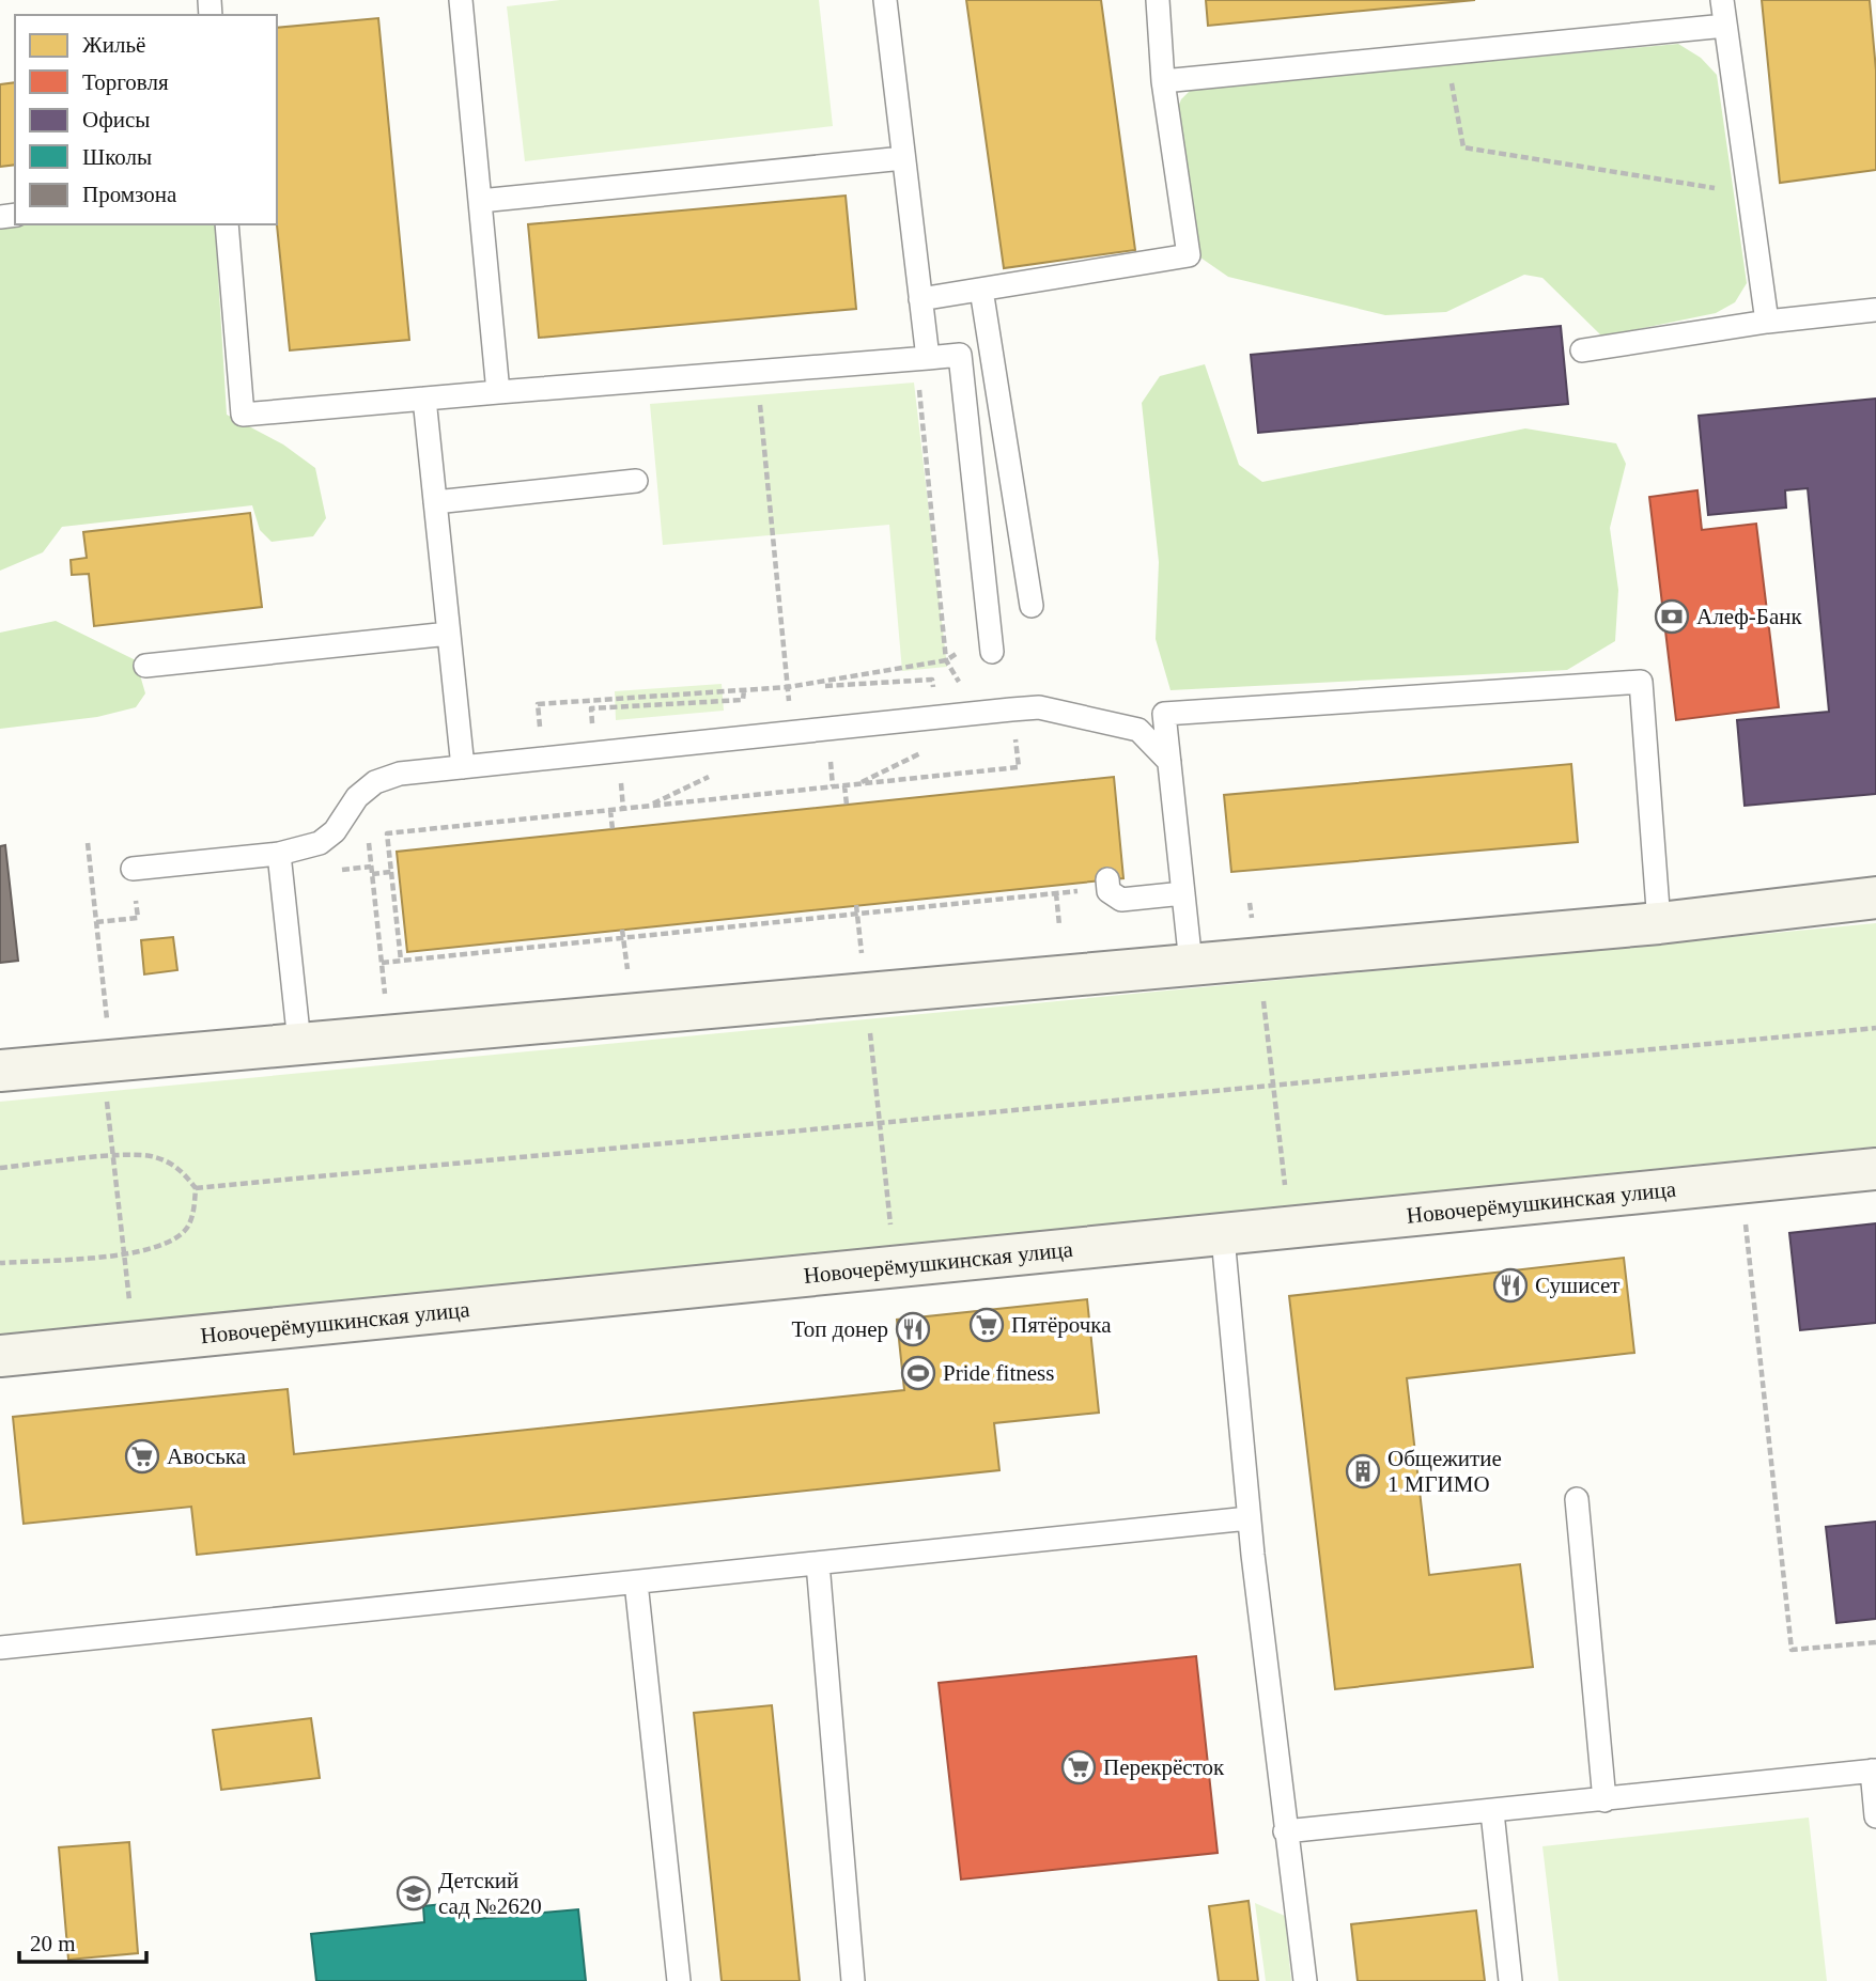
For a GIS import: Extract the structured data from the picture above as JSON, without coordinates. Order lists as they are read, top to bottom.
{
  "streets": {
    "street": ["Новочерёмушкинская улица"]
  },
  "places": {
    "bank": ["Алеф-Банк"],
    "restaurant": ["Сушисет", "Топ донер"],
    "supermarket": ["Пятёрочка", "Авоська", "Перекрёсток"],
    "sports": ["Pride fitness"],
    "building": ["Общежитие 1 МГИМО"],
    "school or university": ["Детский сад №2620"]
  },
  "legend": [
    "Жильё",
    "Торговля",
    "Офисы",
    "Школы",
    "Промзона"
  ],
  "scale_bar": "20 m"
}
